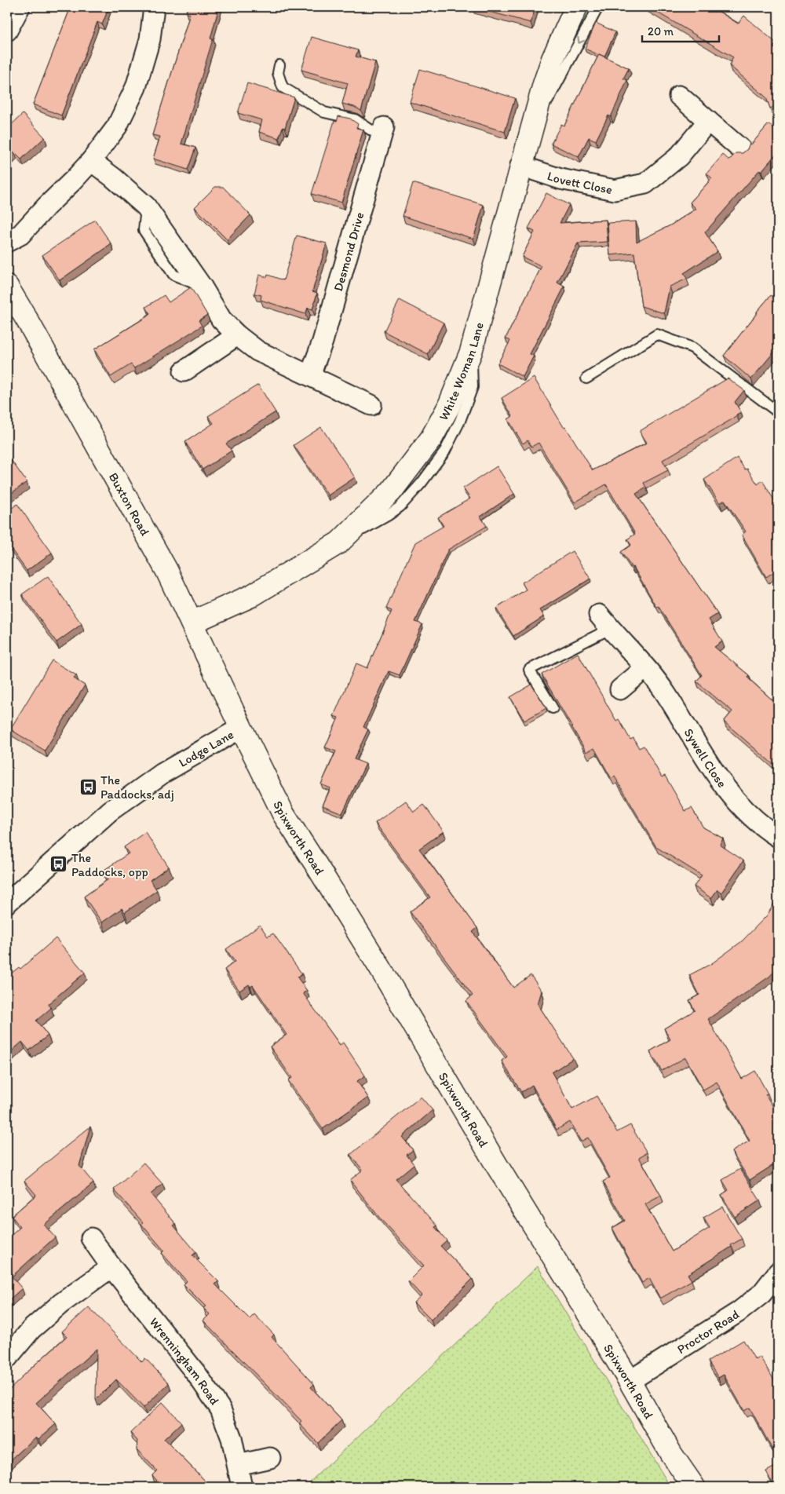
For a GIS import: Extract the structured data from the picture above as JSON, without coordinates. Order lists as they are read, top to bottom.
{
  "streets": {
    "street": [
      "Lovett Close",
      "Desmond Drive",
      "White Woman Lane",
      "Buxton Road",
      "Lodge Lane",
      "Sywell Close",
      "Spixworth Road",
      "Proctor Road",
      "Wrenningham Road"
    ]
  },
  "crossings": [
    ["Lovett Close", "White Woman Lane"],
    ["White Woman Lane", "Buxton Road"],
    ["Buxton Road", "Lodge Lane"],
    ["Buxton Road", "Spixworth Road"],
    ["Lodge Lane", "Spixworth Road"],
    ["Spixworth Road", "Proctor Road"]
  ],
  "places": {
    "bus stop": ["The Paddocks, adj", "The Paddocks, opp"]
  },
  "scale_bar": "20 m"
}
